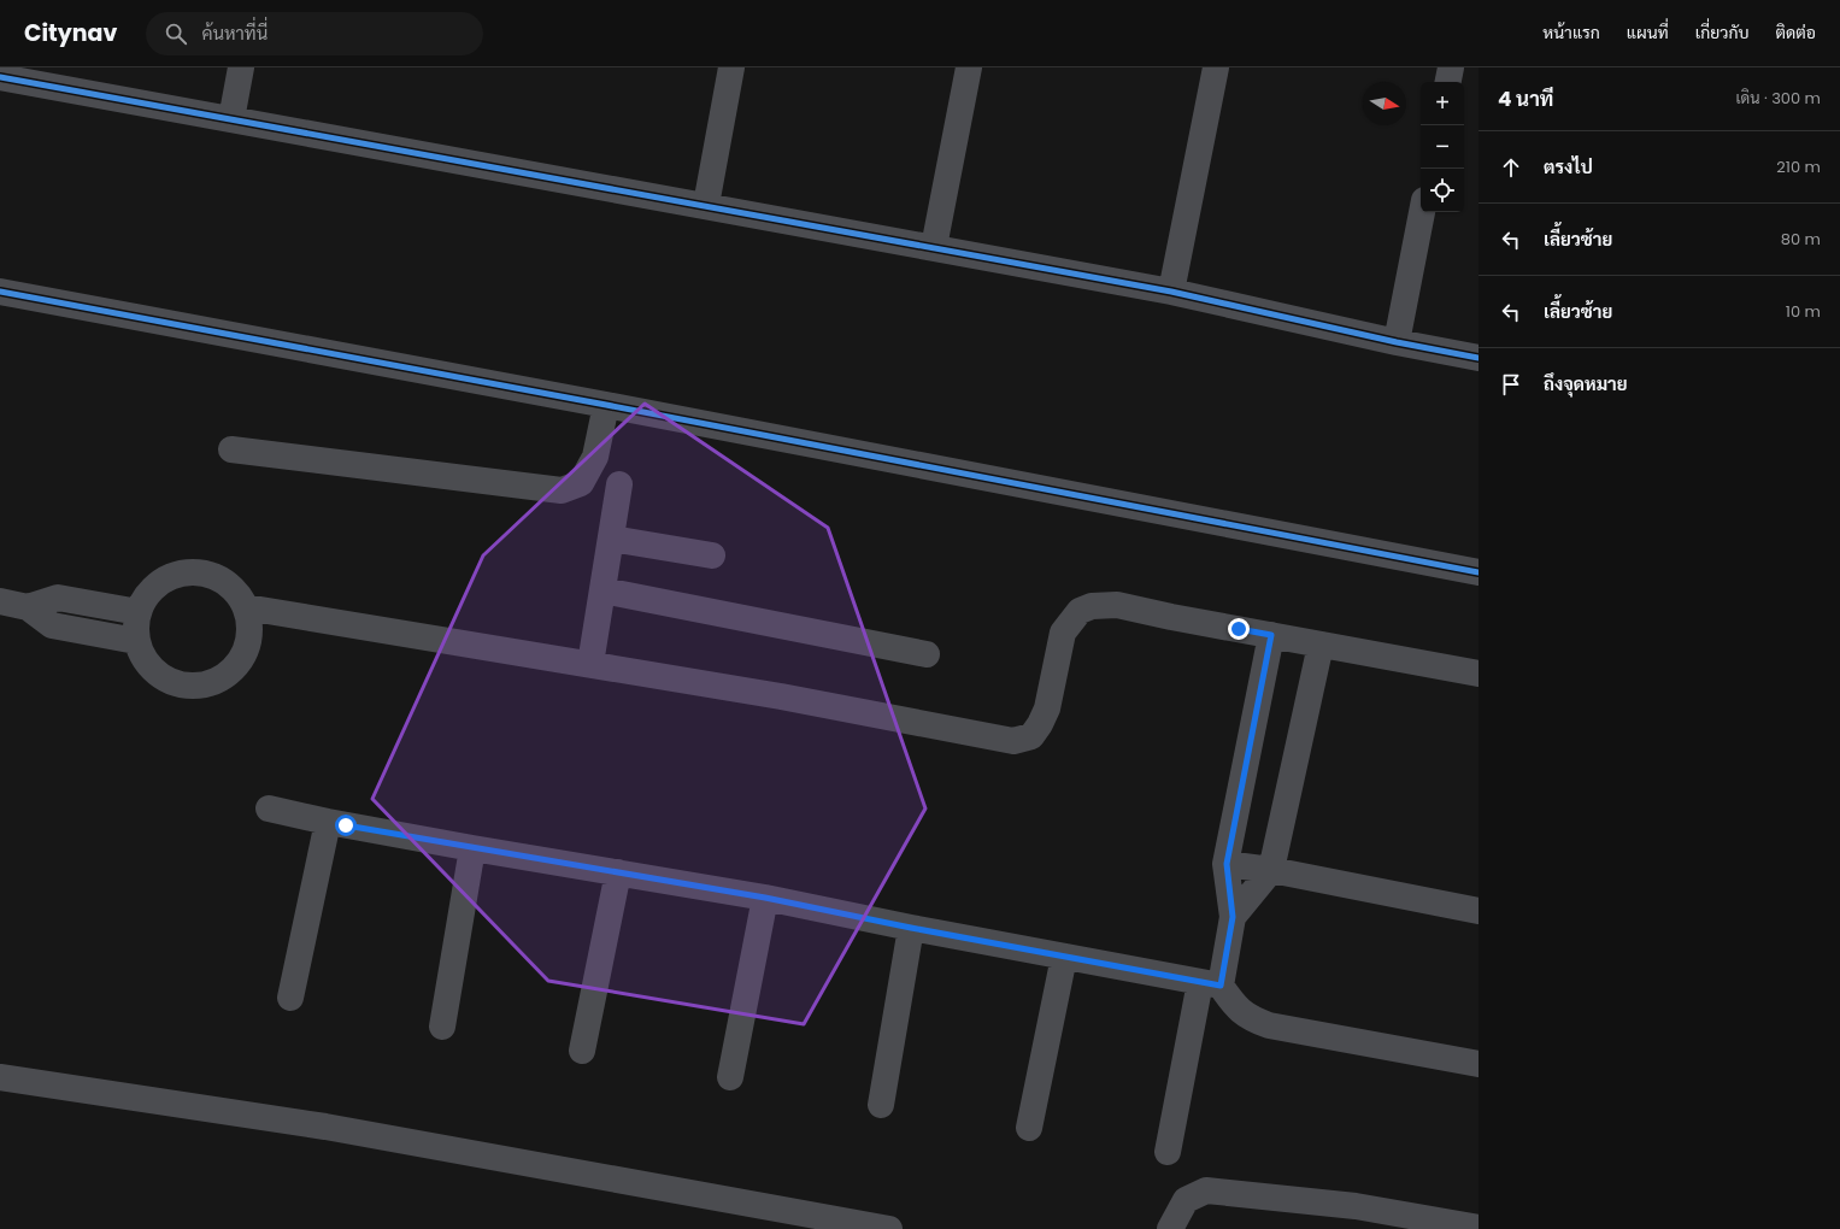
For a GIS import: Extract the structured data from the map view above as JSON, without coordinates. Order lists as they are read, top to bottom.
{
  "north": "right",
  "page": {
    "header": "Citynav",
    "search": "ค้นหาที่นี่",
    "nav": [
      "หน้าแรก",
      "แผนที่",
      "เกี่ยวกับ",
      "ติดต่อ"
    ],
    "heading": ["4 นาที", "เดิน · 300 m"],
    "map_buttons": ["+", "−"],
    "list": [
      ["ตรงไป", "210 m"],
      ["เลี้ยวซ้าย", "80 m"],
      ["เลี้ยวซ้าย", "10 m"],
      "ถึงจุดหมาย"
    ]
  }
}
